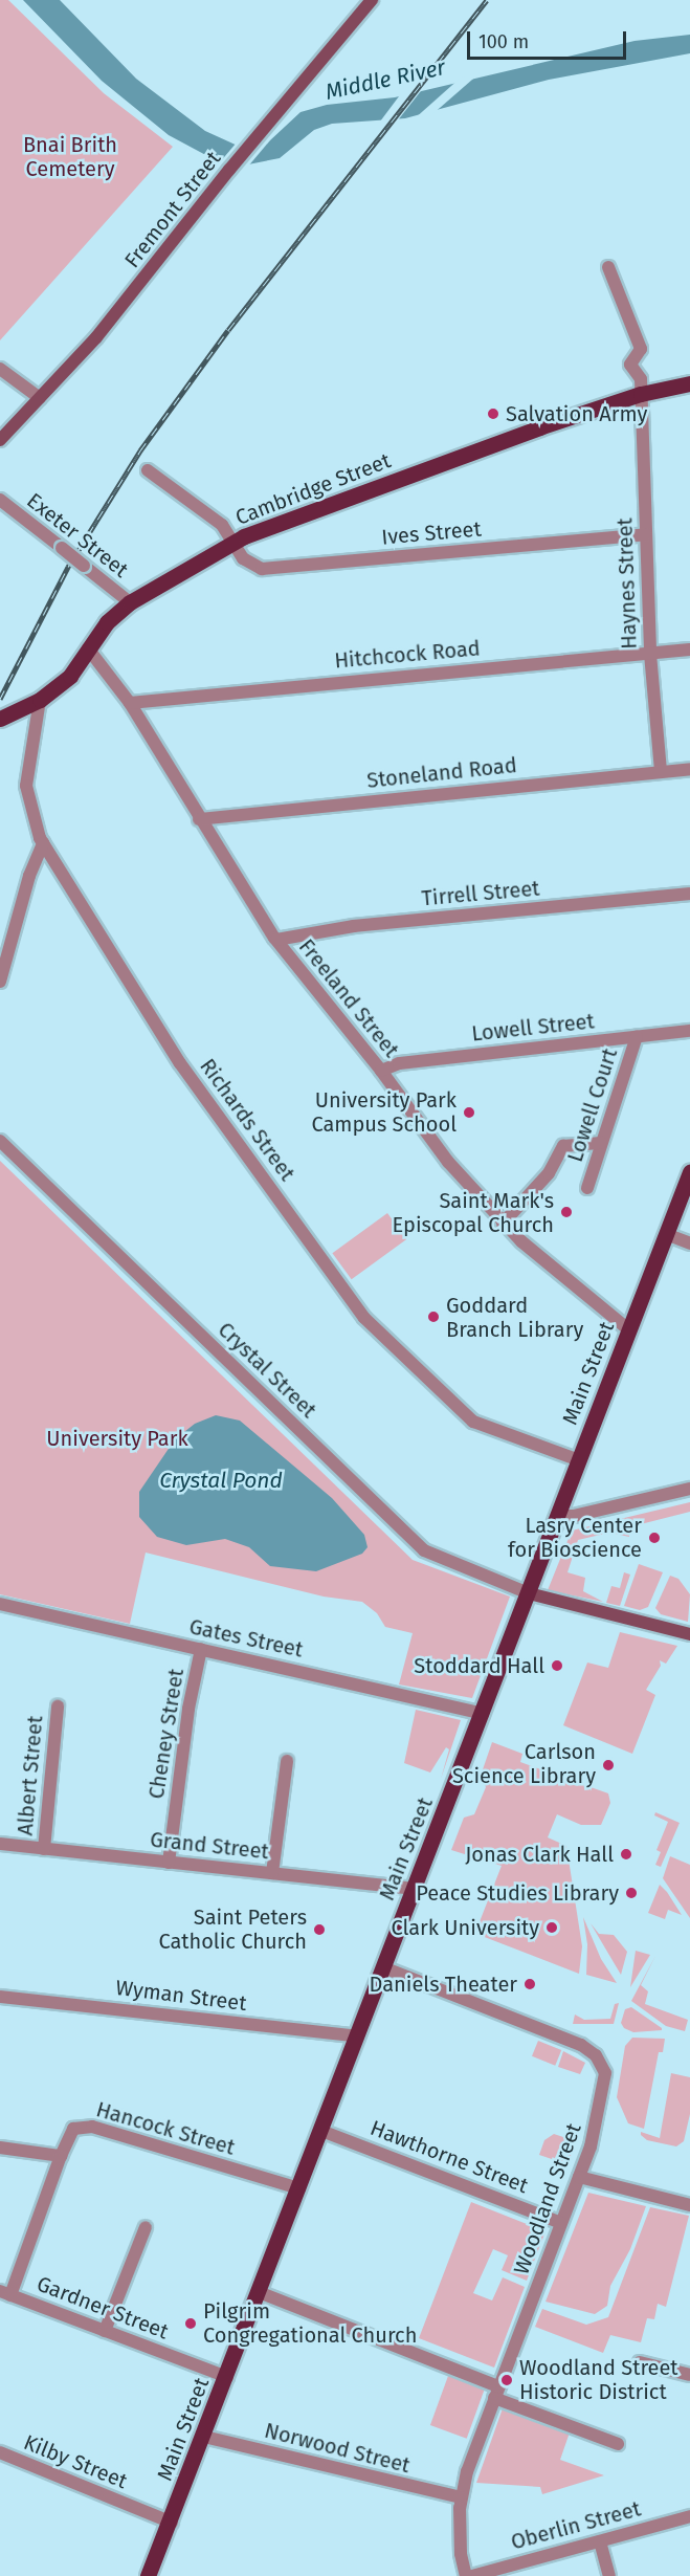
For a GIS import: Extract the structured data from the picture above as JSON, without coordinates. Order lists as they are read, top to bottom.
{
  "streets": {
    "main road": ["Cambridge Street", "Main Street"],
    "street": [
      "Fremont Street",
      "Ives Street",
      "Exeter Street",
      "Haynes Street",
      "Hitchcock Road",
      "Stoneland Road",
      "Tirrell Street",
      "Freeland Street",
      "Lowell Street",
      "Lowell Court",
      "Richards Street",
      "Crystal Street",
      "Gates Street",
      "Cheney Street",
      "Albert Street",
      "Grand Street",
      "Wyman Street",
      "Hancock Street",
      "Hawthorne Street",
      "Woodland Street",
      "Gardner Street",
      "Norwood Street",
      "Kilby Street",
      "Oberlin Street"
    ]
  },
  "crossings": [
    ["Cambridge Street", "Ives Street"],
    ["Cambridge Street", "Exeter Street"],
    ["Cambridge Street", "Haynes Street"],
    ["Cambridge Street", "Freeland Street"],
    ["Cambridge Street", "Richards Street"],
    ["Ives Street", "Haynes Street"],
    ["Haynes Street", "Hitchcock Road"],
    ["Haynes Street", "Stoneland Road"],
    ["Hitchcock Road", "Freeland Street"],
    ["Stoneland Road", "Freeland Street"],
    ["Tirrell Street", "Freeland Street"],
    ["Freeland Street", "Lowell Street"],
    ["Freeland Street", "Main Street"],
    ["Lowell Street", "Lowell Court"],
    ["Richards Street", "Main Street"],
    ["Crystal Street", "Main Street"],
    ["Main Street", "Gates Street"],
    ["Main Street", "Grand Street"],
    ["Main Street", "Wyman Street"],
    ["Main Street", "Hancock Street"],
    ["Main Street", "Hawthorne Street"],
    ["Main Street", "Woodland Street"],
    ["Main Street", "Gardner Street"],
    ["Main Street", "Norwood Street"],
    ["Main Street", "Kilby Street"],
    ["Gates Street", "Cheney Street"],
    ["Cheney Street", "Grand Street"],
    ["Albert Street", "Grand Street"],
    ["Hawthorne Street", "Woodland Street"],
    ["Woodland Street", "Norwood Street"]
  ],
  "water": ["Middle River", "Crystal Pond"],
  "parks": ["Bnai Brith Cemetery", "University Park"],
  "places": [
    "Salvation Army",
    "University Park Campus School",
    "Saint Mark's Episcopal Church",
    "Goddard Branch Library",
    "Lasry Center for Bioscience",
    "Stoddard Hall",
    "Carlson Science Library",
    "Jonas Clark Hall",
    "Peace Studies Library",
    "Clark University",
    "Saint Peters Catholic Church",
    "Daniels Theater",
    "Pilgrim Congregational Church",
    "Woodland Street Historic District"
  ],
  "scale_bar": "100 m"
}
